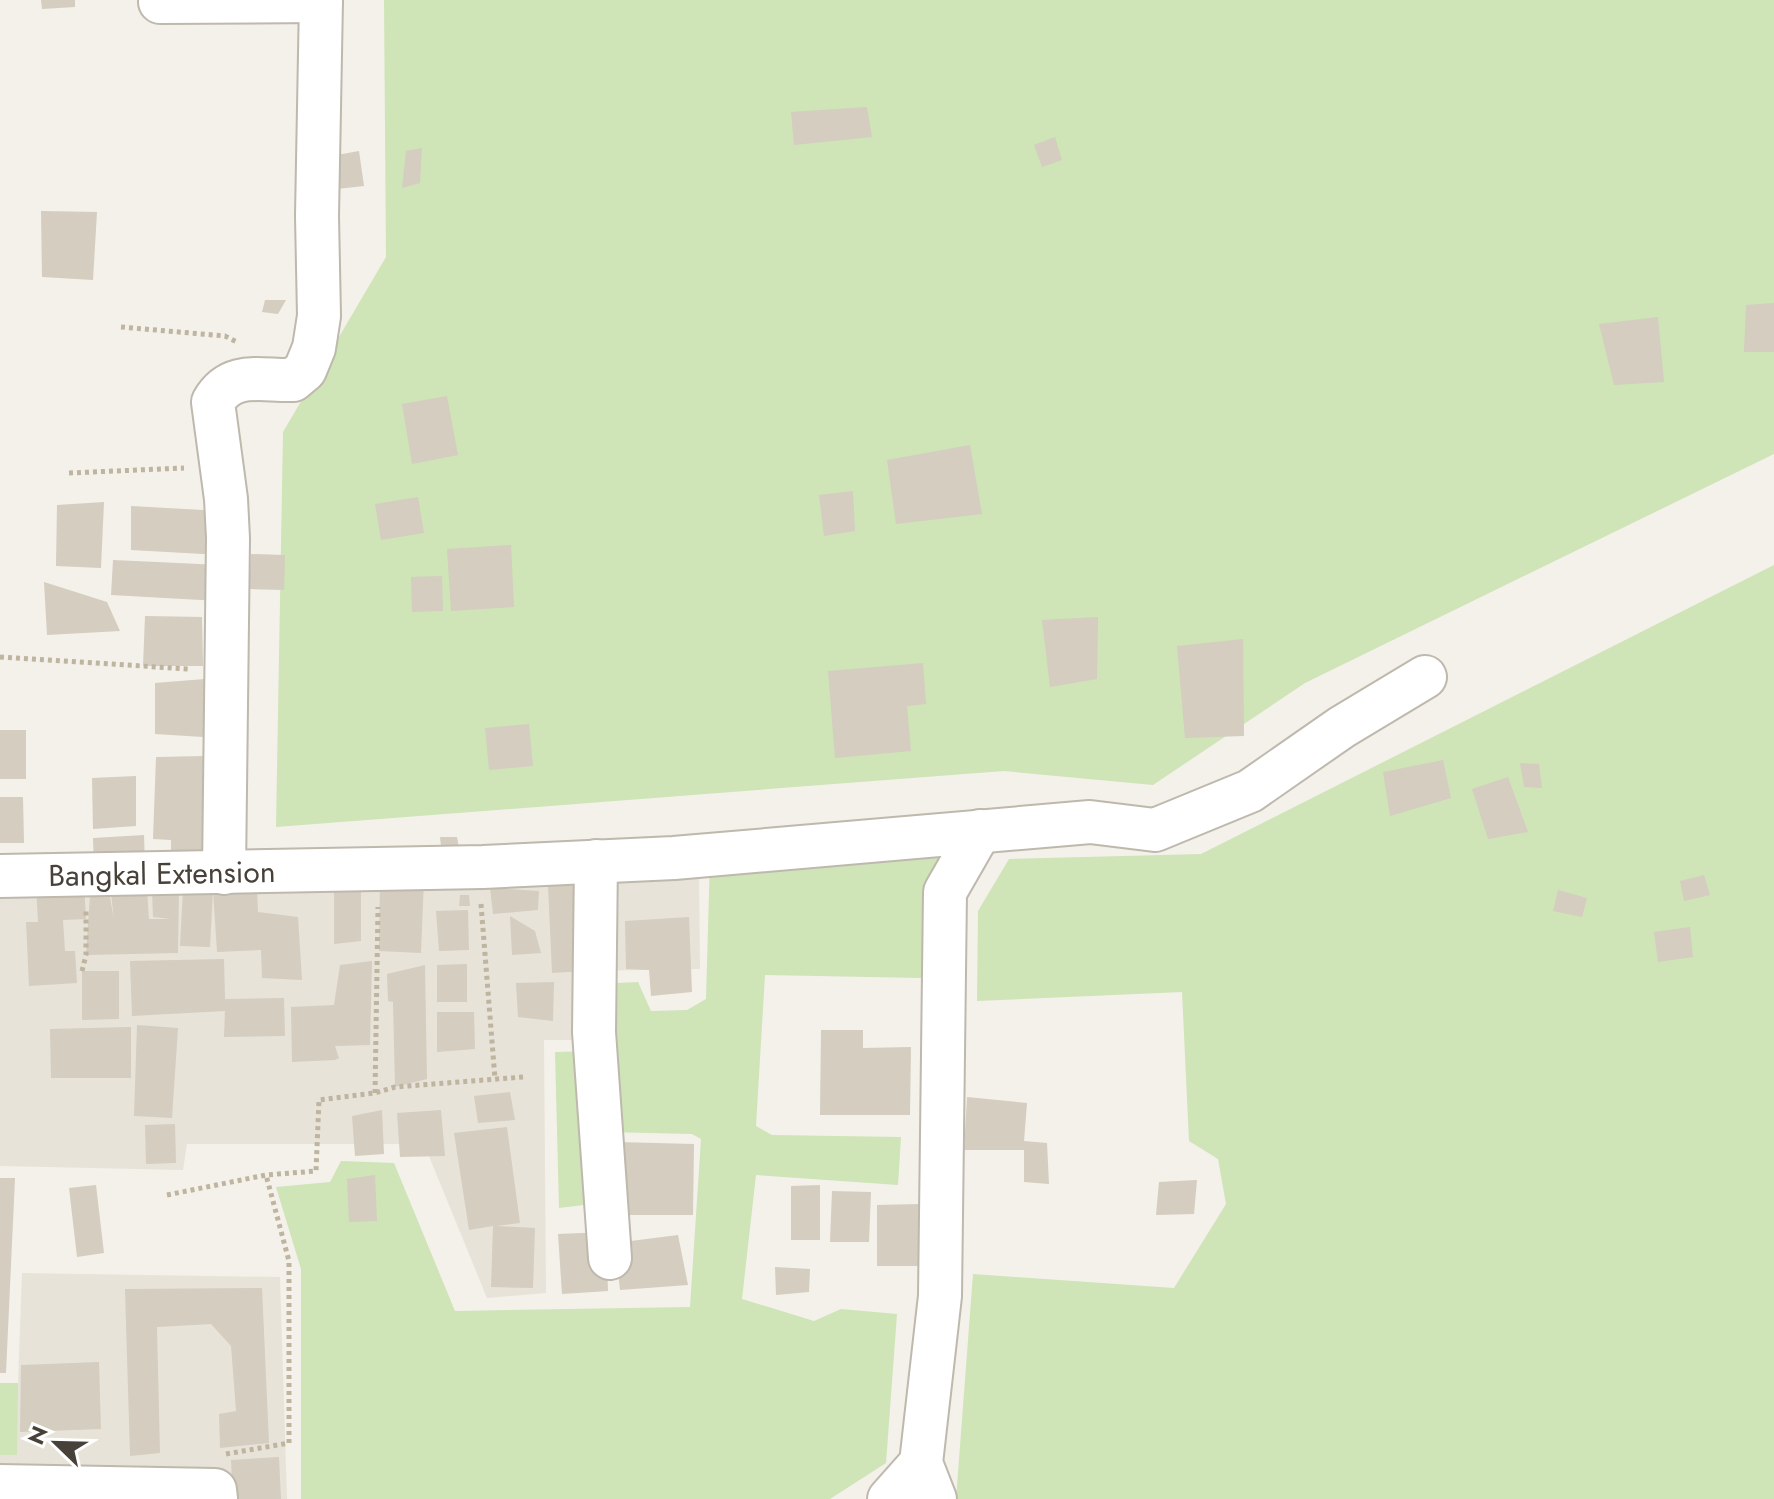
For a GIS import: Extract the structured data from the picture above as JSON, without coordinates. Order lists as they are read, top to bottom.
{
  "streets": {
    "street": ["Bangkal Extension"]
  },
  "north": "top left"
}
